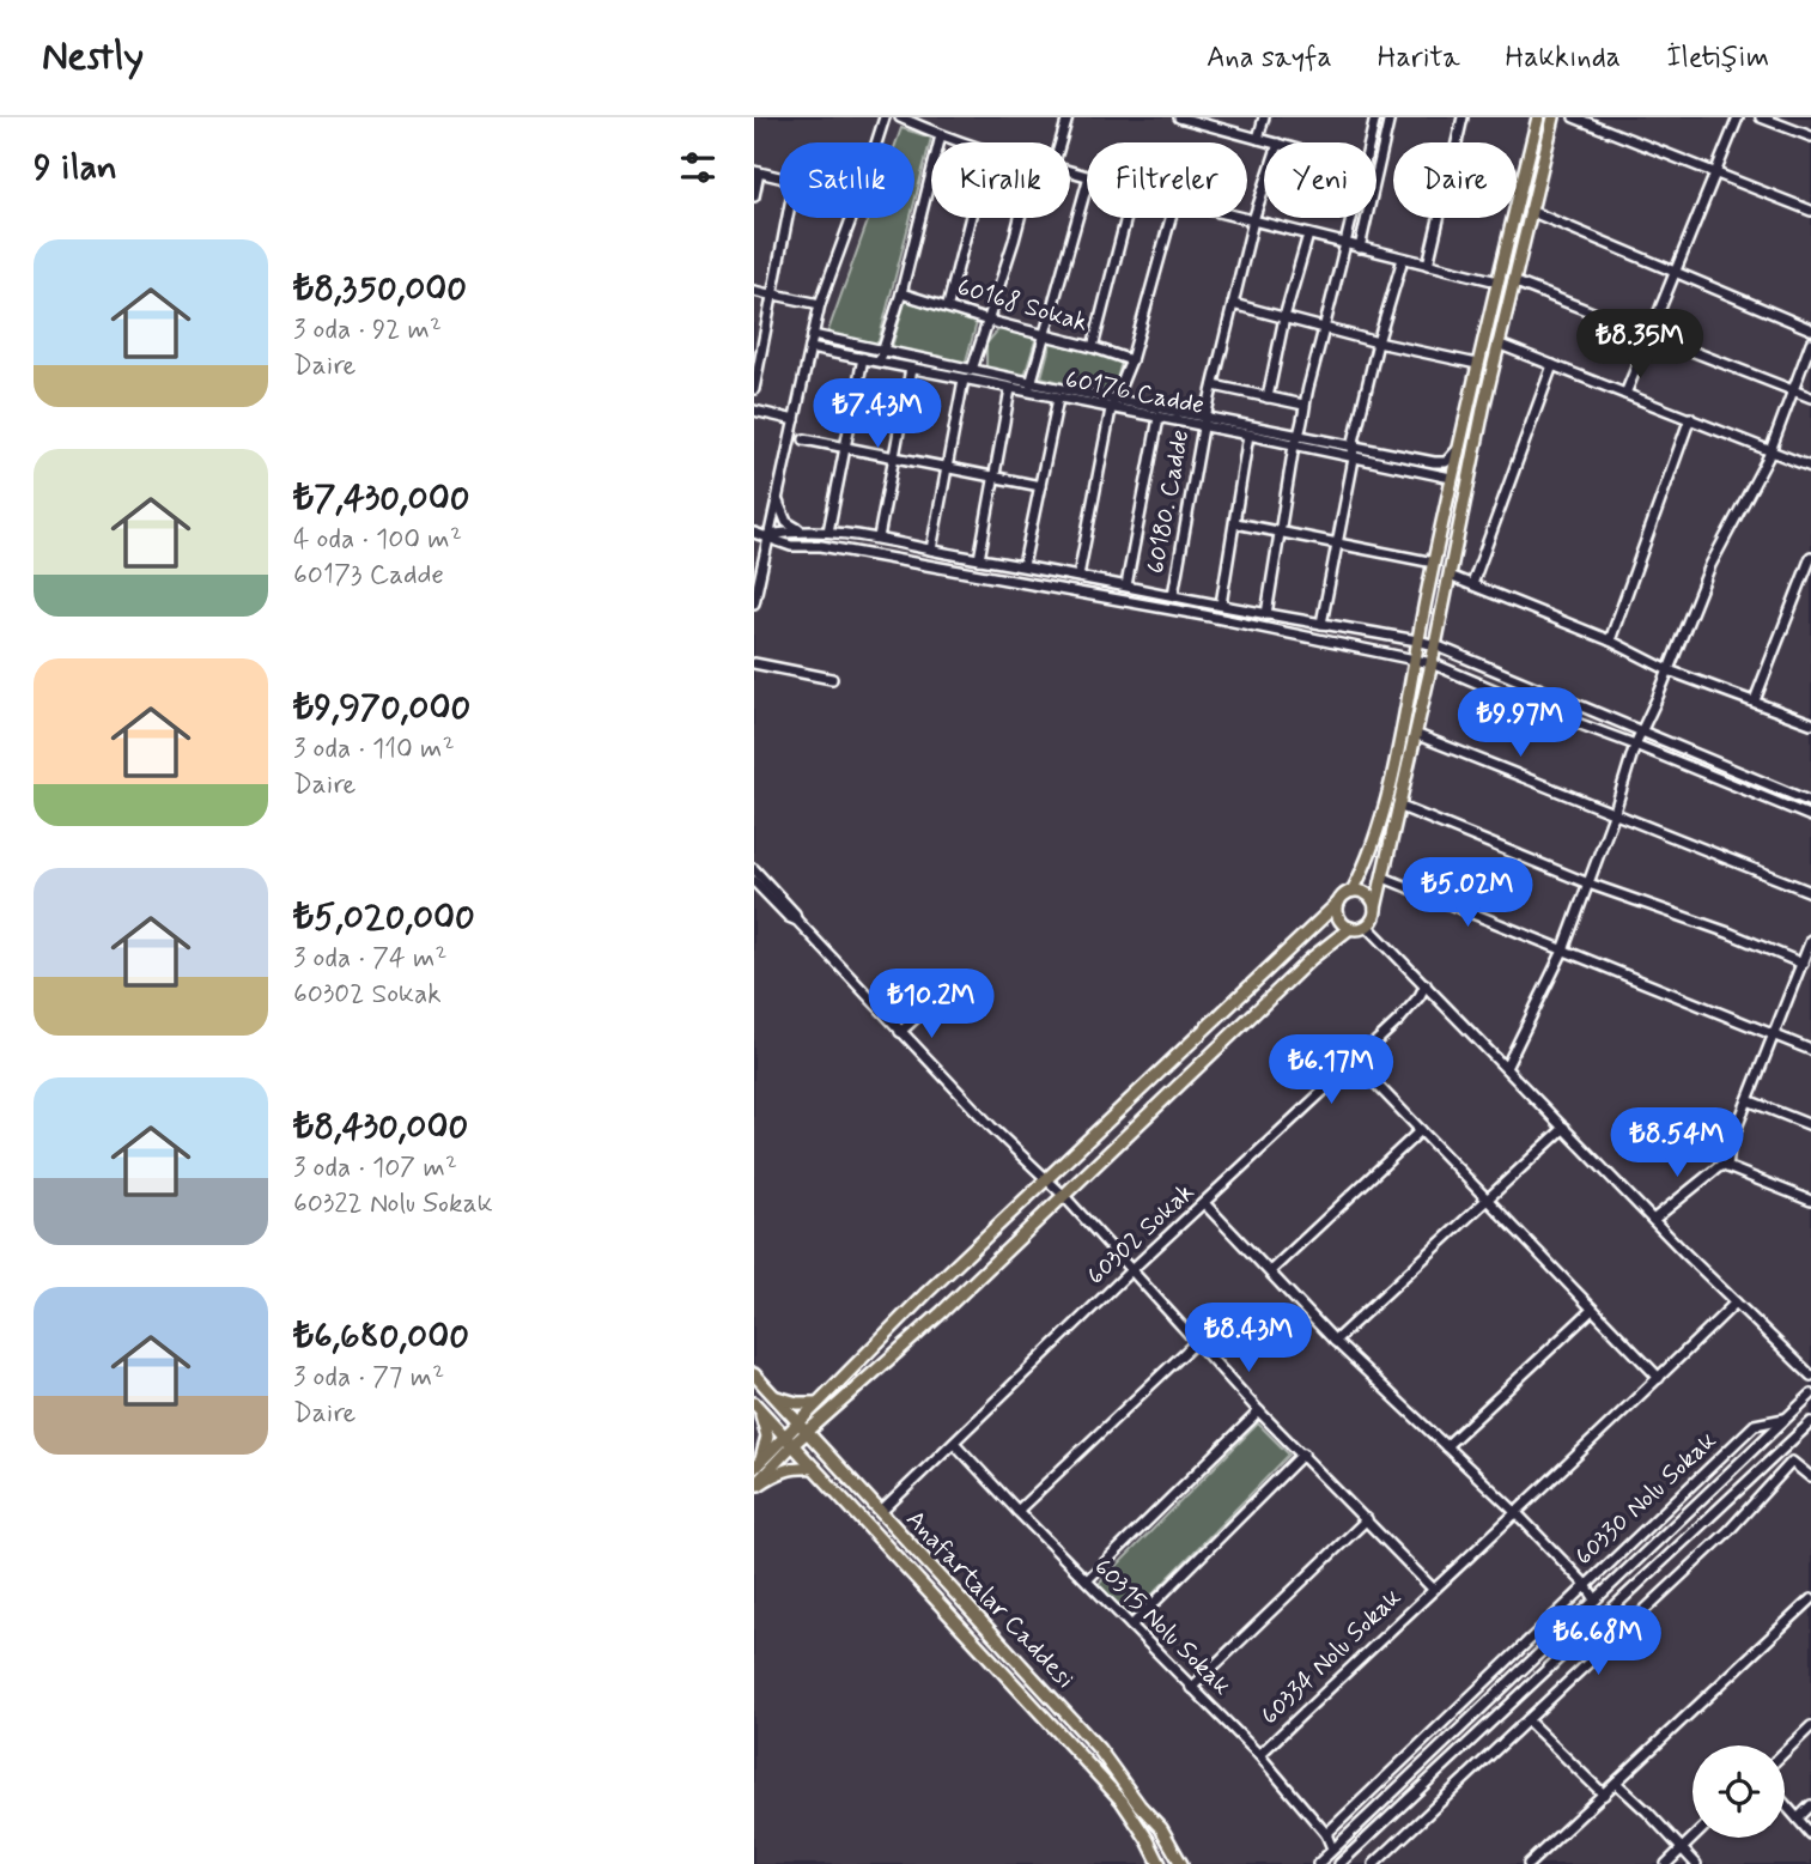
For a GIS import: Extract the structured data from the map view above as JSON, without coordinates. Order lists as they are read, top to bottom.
{
  "streets": {
    "main road": ["Anafartalar Caddesi"],
    "street": [
      "60168 Sokak",
      "60176 Cadde",
      "60180. Cadde",
      "60302 Sokak",
      "60330 Nolu Sokak",
      "60315 Nolu Sokak",
      "60334 Nolu Sokak"
    ]
  },
  "crossings": [
    ["60176 Cadde", "60180. Cadde"],
    ["60302 Sokak", "Anafartalar Caddesi"],
    ["60302 Sokak", "60315 Nolu Sokak"],
    ["60330 Nolu Sokak", "60315 Nolu Sokak"],
    ["60315 Nolu Sokak", "60334 Nolu Sokak"]
  ],
  "page": {
    "header": "Nestly",
    "nav": [
      "Ana sayfa",
      "Harita",
      "Hakkında",
      "İletişim"
    ],
    "heading": "9 ilan",
    "chip": [
      "Satılık",
      "Kiralık",
      "Filtreler",
      "Yeni",
      "Daire"
    ],
    "list": [
      {
        "name": "₺8,350,000",
        "note": "3 oda · 92 m² · Daire"
      },
      {
        "name": "₺7,430,000",
        "note": "4 oda · 100 m² · 60173 Cadde"
      },
      {
        "name": "₺9,970,000",
        "note": "3 oda · 110 m² · Daire"
      },
      {
        "name": "₺5,020,000",
        "note": "3 oda · 74 m² · 60302 Sokak"
      },
      {
        "name": "₺8,430,000",
        "note": "3 oda · 107 m² · 60322 Nolu Sokak"
      },
      {
        "name": "₺6,680,000",
        "note": "3 oda · 77 m² · Daire"
      }
    ],
    "price": [
      "₺8.35M",
      "₺7.43M",
      "₺9.97M",
      "₺5.02M",
      "₺10.2M",
      "₺6.17M",
      "₺8.54M",
      "₺8.43M",
      "₺6.68M"
    ]
  }
}
